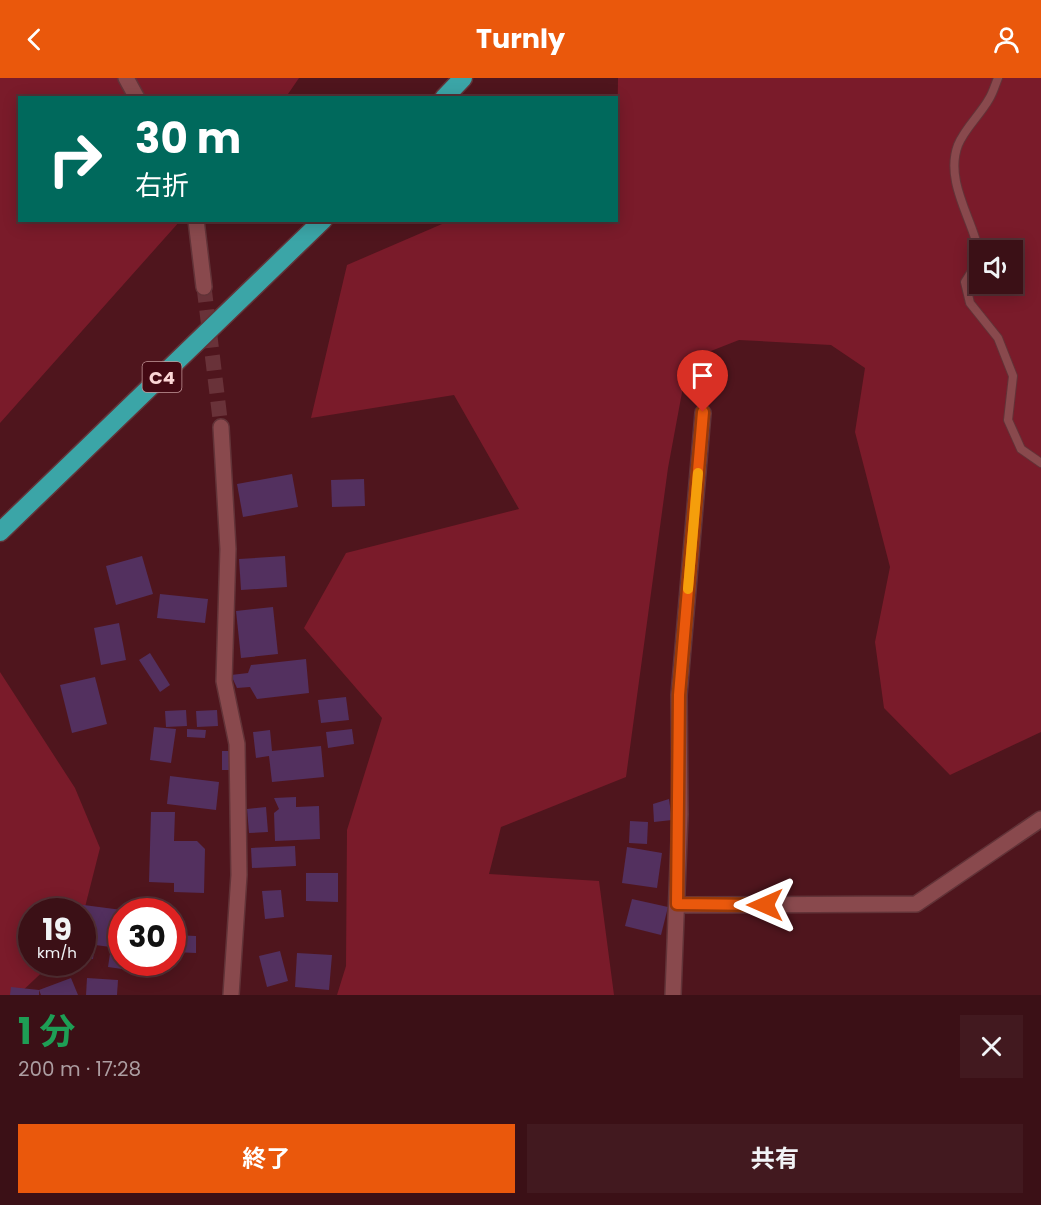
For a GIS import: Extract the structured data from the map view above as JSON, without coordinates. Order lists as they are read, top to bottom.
{
  "streets": {
    "highway": ["C4"]
  },
  "page": {
    "header": "Turnly",
    "turn": ["30 m", "右折"],
    "speed": "19 km/h",
    "limit": "30",
    "heading": ["1 分", "200 m · 17:28"],
    "buttons": ["終了", "共有"]
  }
}
